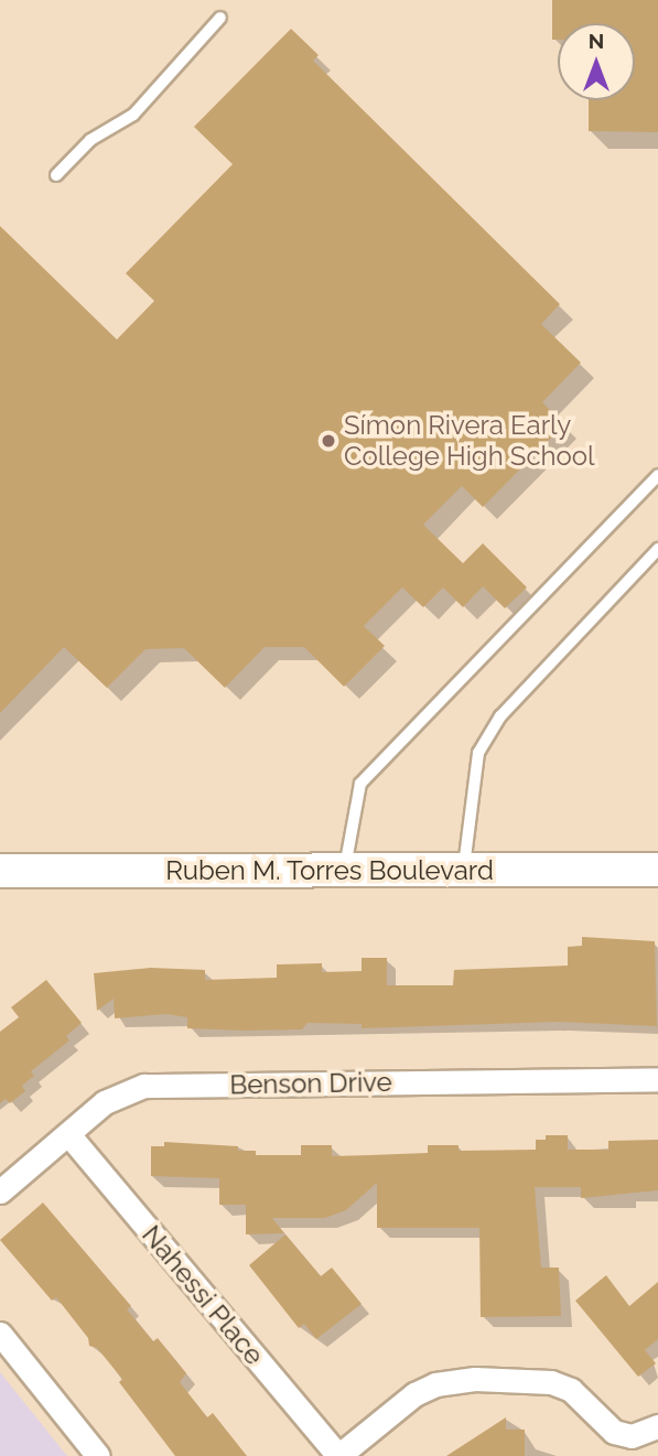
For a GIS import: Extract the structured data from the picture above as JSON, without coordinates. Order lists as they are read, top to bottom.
{
  "streets": {
    "main road": ["Ruben M. Torres Boulevard"],
    "street": ["Benson Drive", "Nahessi Place"]
  },
  "crossings": [
    ["Benson Drive", "Nahessi Place"]
  ],
  "places": ["Símon Rivera Early College High School"],
  "north": "top"
}
